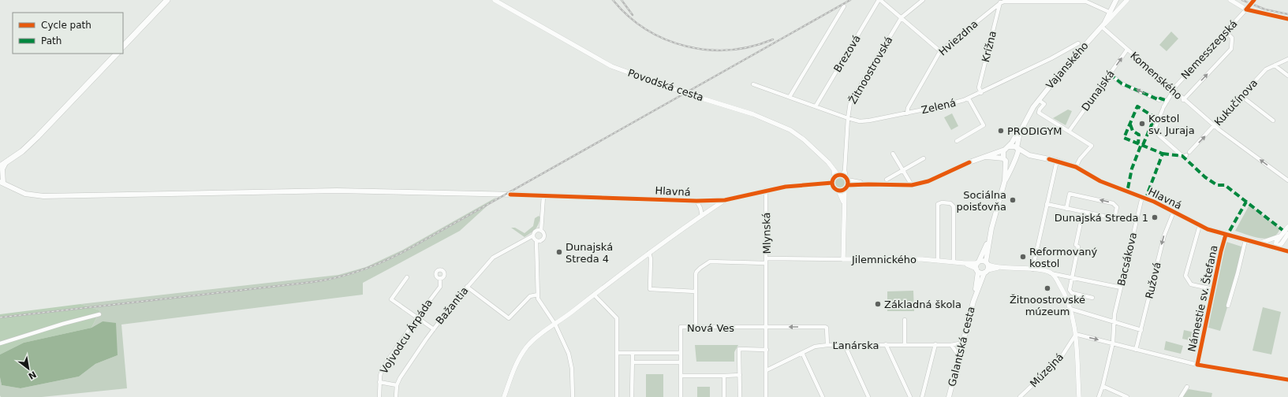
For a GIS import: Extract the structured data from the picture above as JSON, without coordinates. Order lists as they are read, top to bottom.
{
  "streets": {
    "main road": ["Vajanského", "Hlavná", "Galantská cesta"],
    "street": [
      "Hviezdna",
      "Krížna",
      "Nemesszegská",
      "Brezová",
      "Žitnoostrovská",
      "Komenského",
      "Povodská cesta",
      "Dunajská",
      "Kukučínova",
      "Zelená",
      "Mlynská",
      "Jilemnického",
      "Bacsákova",
      "Ružová",
      "Námestie sv. Štefana",
      "Bažantia",
      "Nová Ves",
      "Vojvodcu Árpáda",
      "Ľanárska",
      "Múzejná"
    ]
  },
  "crossings": [
    ["Hviezdna", "Krížna"],
    ["Hviezdna", "Zelená"],
    ["Krížna", "Zelená"],
    ["Nemesszegská", "Komenského"],
    ["Nemesszegská", "Kukučínova"],
    ["Brezová", "Zelená"],
    ["Vajanského", "Komenského"],
    ["Žitnoostrovská", "Zelená"],
    ["Žitnoostrovská", "Jilemnického"],
    ["Komenského", "Dunajská"],
    ["Komenského", "Kukučínova"],
    ["Hlavná", "Mlynská"],
    ["Hlavná", "Bacsákova"],
    ["Hlavná", "Ružová"],
    ["Hlavná", "Námestie sv. Štefana"],
    ["Mlynská", "Jilemnického"],
    ["Jilemnického", "Galantská cesta"],
    ["Nová Ves", "Ľanárska"],
    ["Ľanárska", "Galantská cesta"]
  ],
  "one_way": ["Komenského", "Ružová"],
  "places": [
    "Kostol sv. Juraja",
    "PRODIGYM",
    "Sociálna poisťovňa",
    "Dunajská Streda 1",
    "Dunajská Streda 4",
    "Reformovaný kostol",
    "Žitnoostrovské múzeum",
    "Základná škola"
  ],
  "legend": ["Cycle path", "Path"],
  "north": "bottom right"
}
